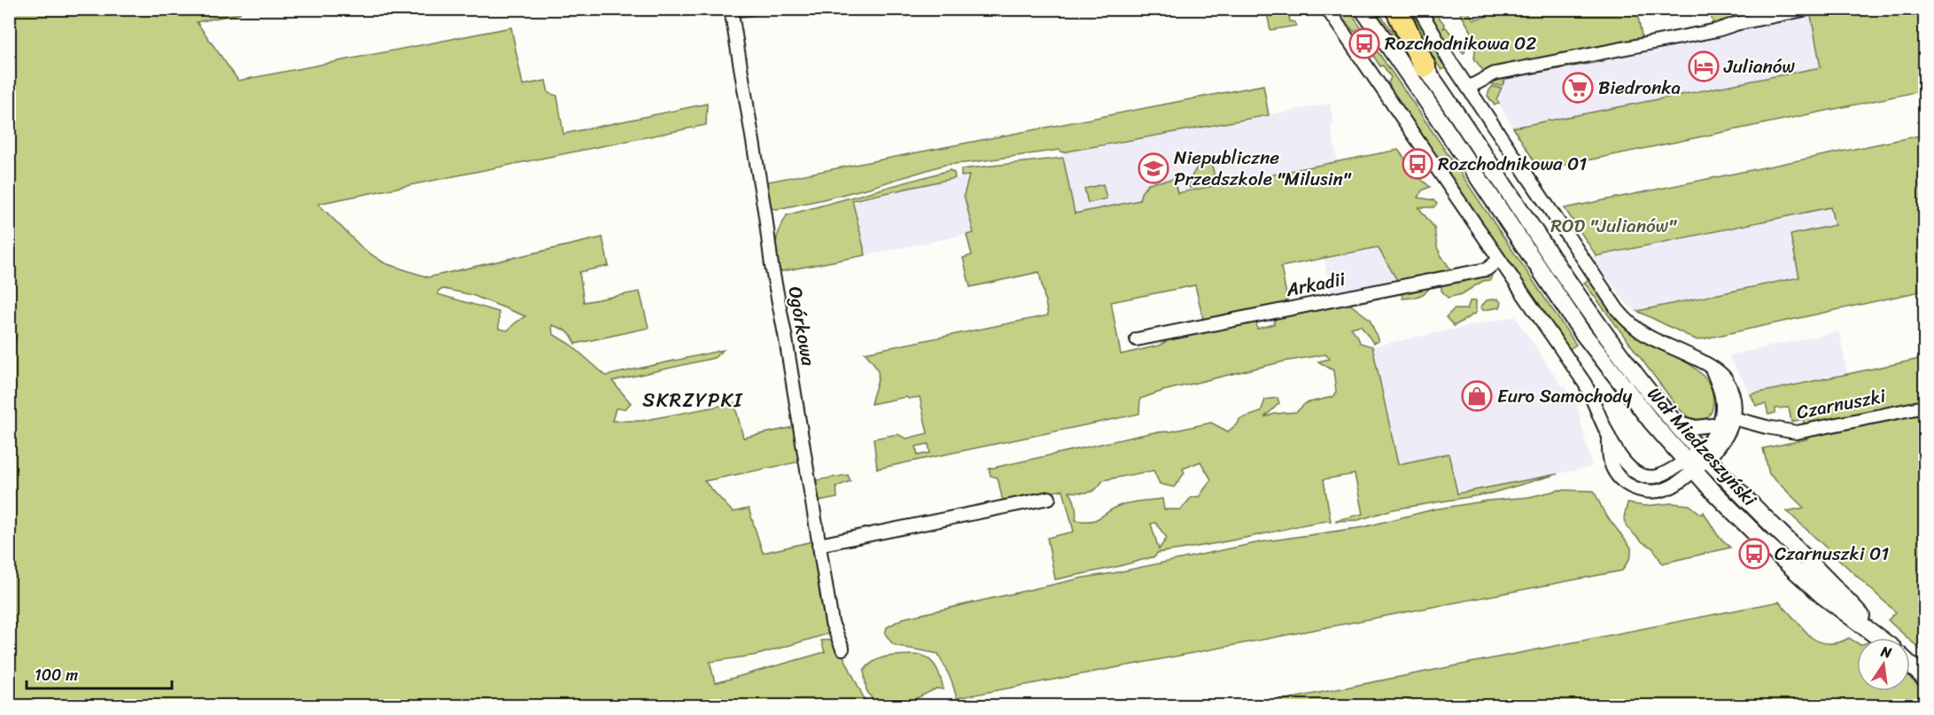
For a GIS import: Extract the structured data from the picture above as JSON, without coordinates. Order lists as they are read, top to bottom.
{
  "streets": {
    "main road": ["Wał Miedzeszyński"],
    "street": ["Arkadii", "Ogórkowa", "Czarnuszki"]
  },
  "districts": ["SKRZYPKI"],
  "parks": ["ROD \"Julianów\""],
  "places": {
    "bus stop": ["Rozchodnikowa 02", "Rozchodnikowa 01", "Czarnuszki 01"],
    "hotel": ["Julianów"],
    "supermarket": ["Biedronka"],
    "school or university": ["Niepubliczne Przedszkole \"Milusin\""],
    "shop": ["Euro Samochody"]
  },
  "scale_bar": "100 m",
  "north": "top"
}
